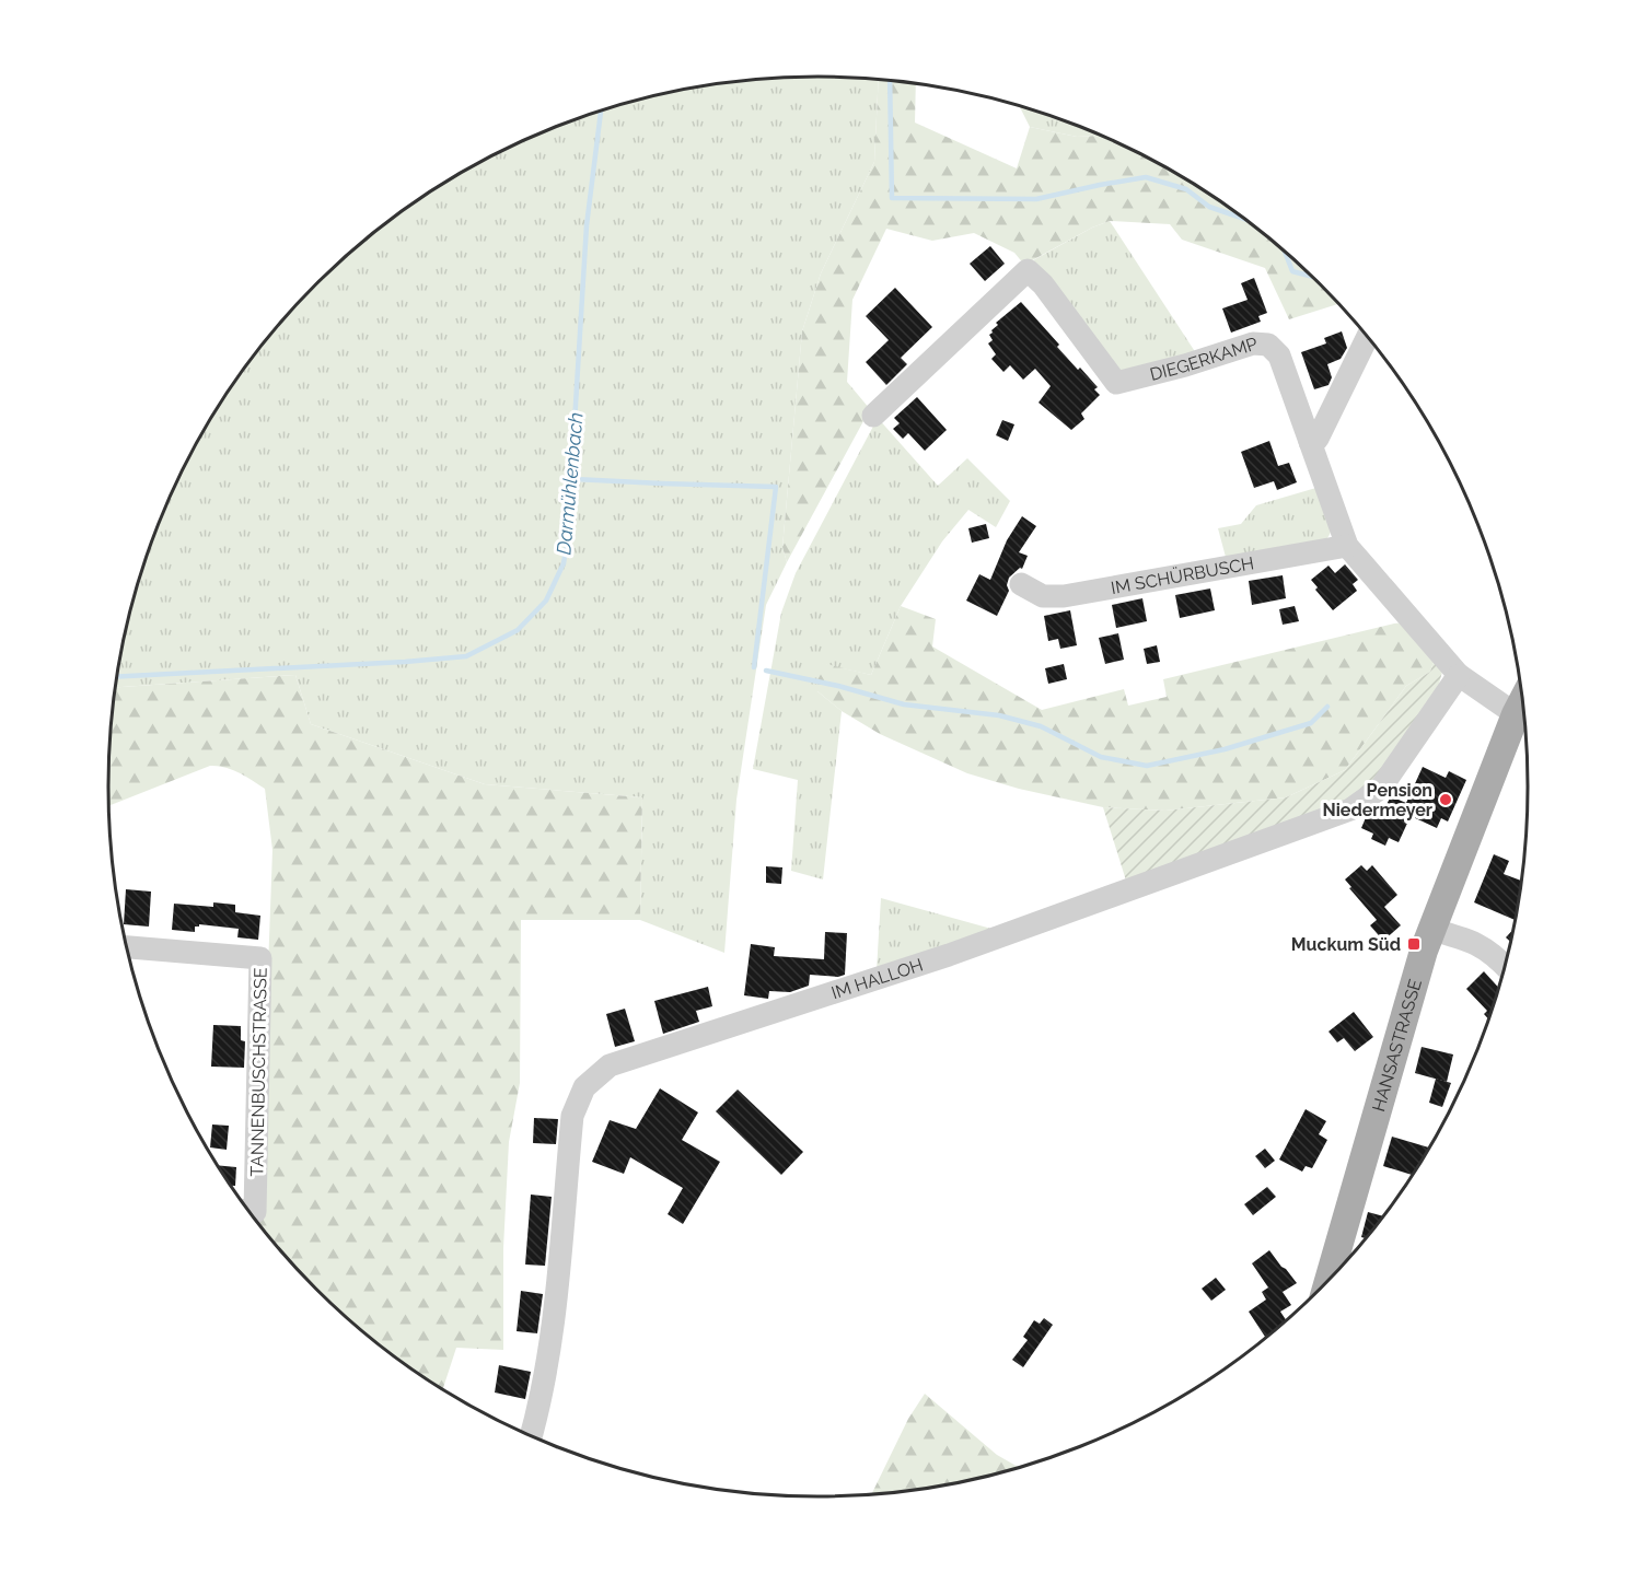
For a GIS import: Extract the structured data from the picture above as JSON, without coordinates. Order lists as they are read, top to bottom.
{
  "streets": {
    "main road": ["HANSASTRASSE"],
    "street": [
      "DIEGERKAMP",
      "IM SCHÜRBUSCH",
      "IM HALLOH",
      "TANNENBUSCHSTRASSE"
    ]
  },
  "crossings": [
    ["DIEGERKAMP", "IM SCHÜRBUSCH"],
    ["DIEGERKAMP", "IM HALLOH"],
    ["DIEGERKAMP", "HANSASTRASSE"]
  ],
  "water": ["Darmühlenbach"],
  "places": {
    "other": ["Pension Niedermeyer"],
    "transit": ["Muckum Süd"]
  }
}
